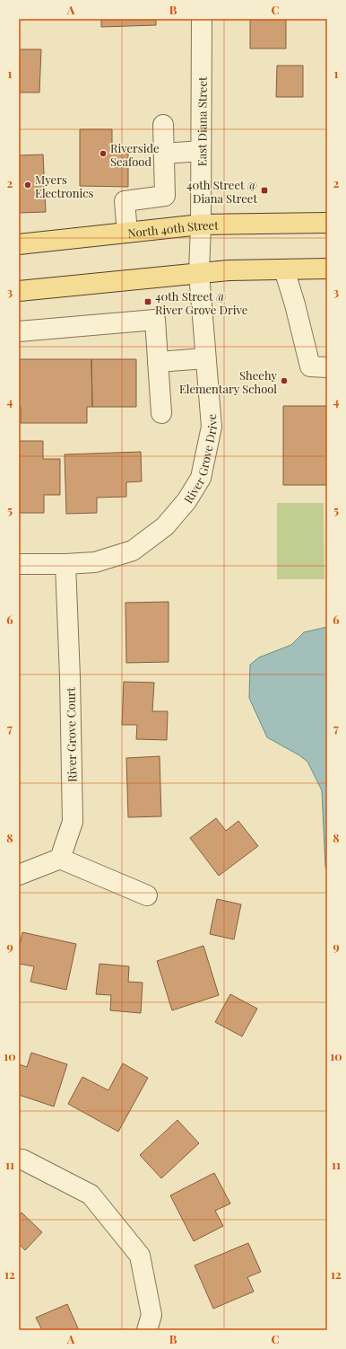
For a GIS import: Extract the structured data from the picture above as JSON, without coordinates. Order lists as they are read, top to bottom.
{
  "streets": {
    "main road": ["North 40th Street"],
    "street": ["East Diana Street", "River Grove Drive", "River Grove Court"]
  },
  "crossings": [
    ["East Diana Street", "North 40th Street"],
    ["East Diana Street", "River Grove Drive"],
    ["North 40th Street", "River Grove Drive"],
    ["River Grove Drive", "River Grove Court"]
  ],
  "places": {
    "other": ["Riverside Seafood", "Myers Electronics", "Sheehy Elementary School"],
    "transit": ["40th Street @ Diana Street", "40th Street @ River Grove Drive"]
  },
  "grid": {
    "columns": ["A", "B", "C"],
    "rows": [
      "1",
      "2",
      "3",
      "4",
      "5",
      "6",
      "7",
      "8",
      "9",
      "10",
      "11",
      "12"
    ]
  }
}
